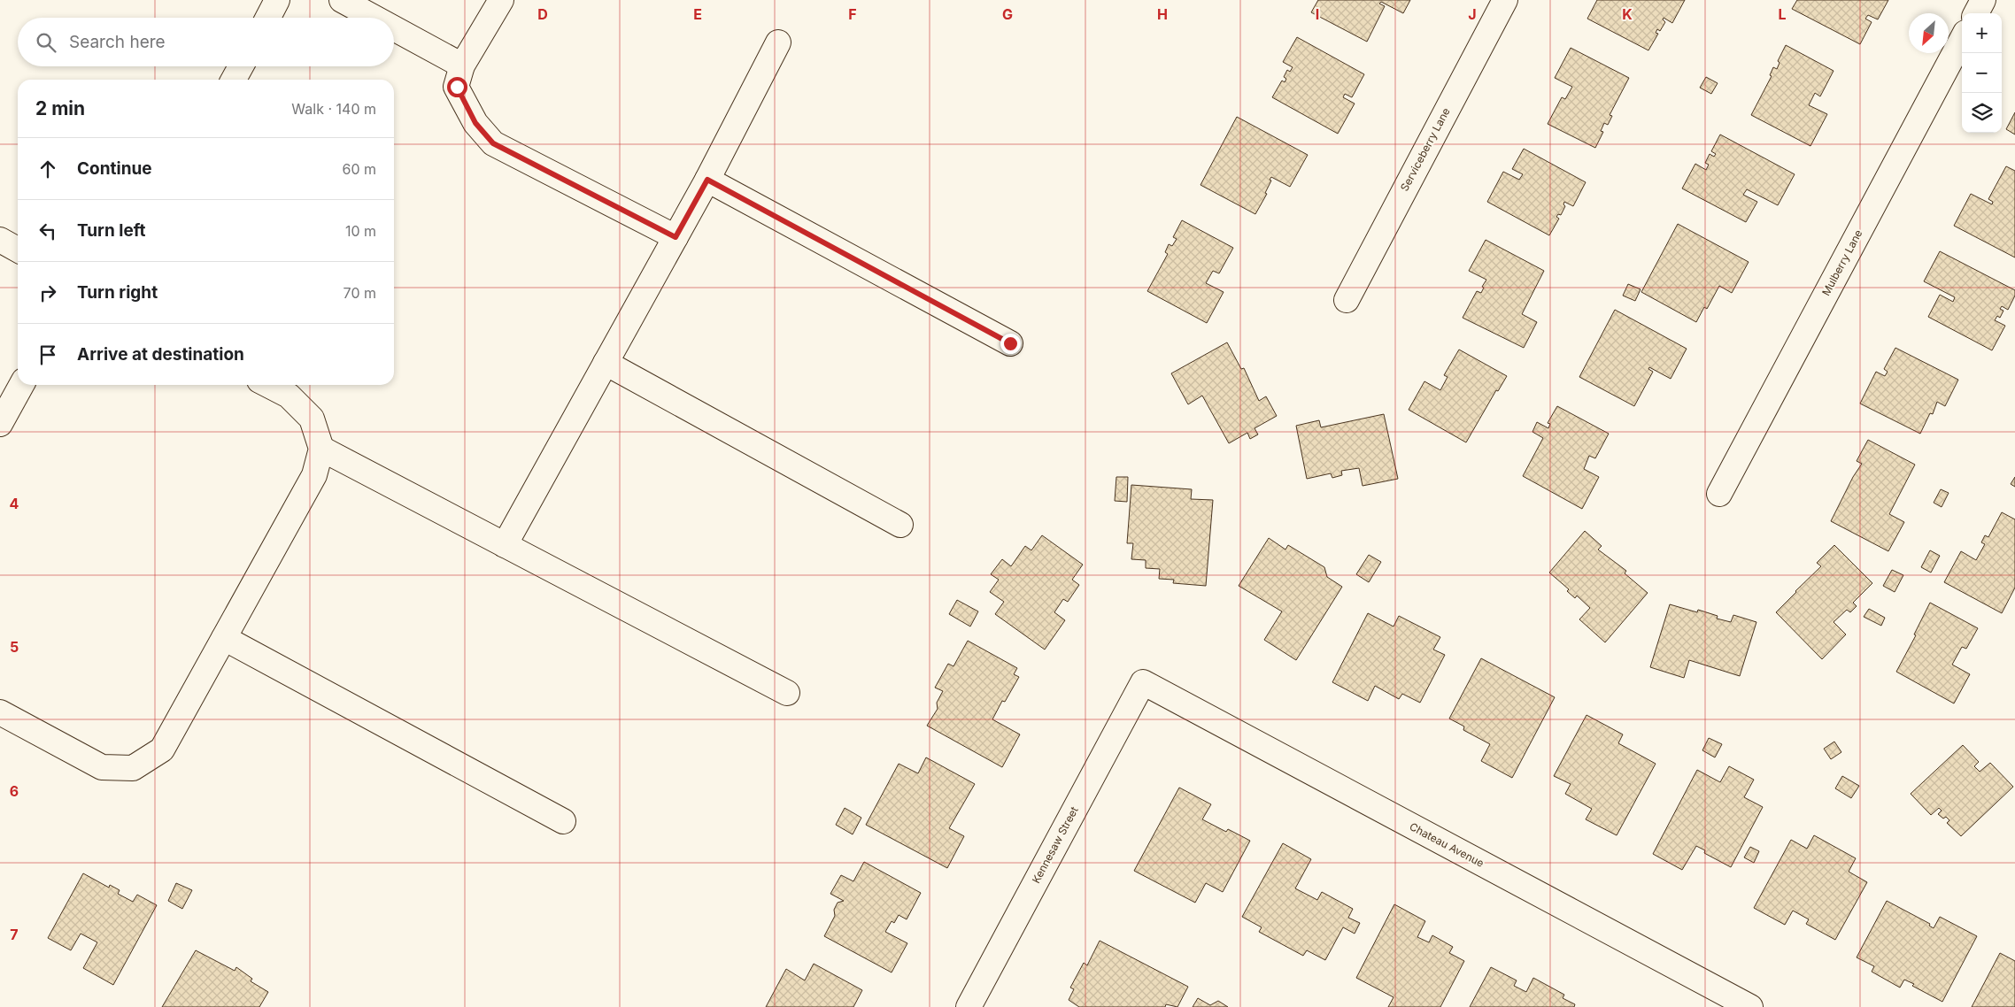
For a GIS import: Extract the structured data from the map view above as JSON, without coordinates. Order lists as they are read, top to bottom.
{
  "streets": {
    "street": [
      "Serviceberry Lane",
      "Mulberry Lane",
      "Kennesaw Street",
      "Chateau Avenue"
    ]
  },
  "crossings": [
    ["Kennesaw Street", "Chateau Avenue"]
  ],
  "north": "bottom left",
  "page": {
    "map_buttons": ["+", "−"],
    "search": "Search here",
    "heading": ["2 min", "Walk · 140 m"],
    "list": [
      ["Continue", "60 m"],
      ["Turn left", "10 m"],
      ["Turn right", "70 m"],
      "Arrive at destination"
    ]
  },
  "grid": {
    "columns": [
      "D",
      "E",
      "F",
      "G",
      "H",
      "I",
      "J",
      "K",
      "L"
    ],
    "rows": [
      "4",
      "5",
      "6",
      "7"
    ]
  }
}
